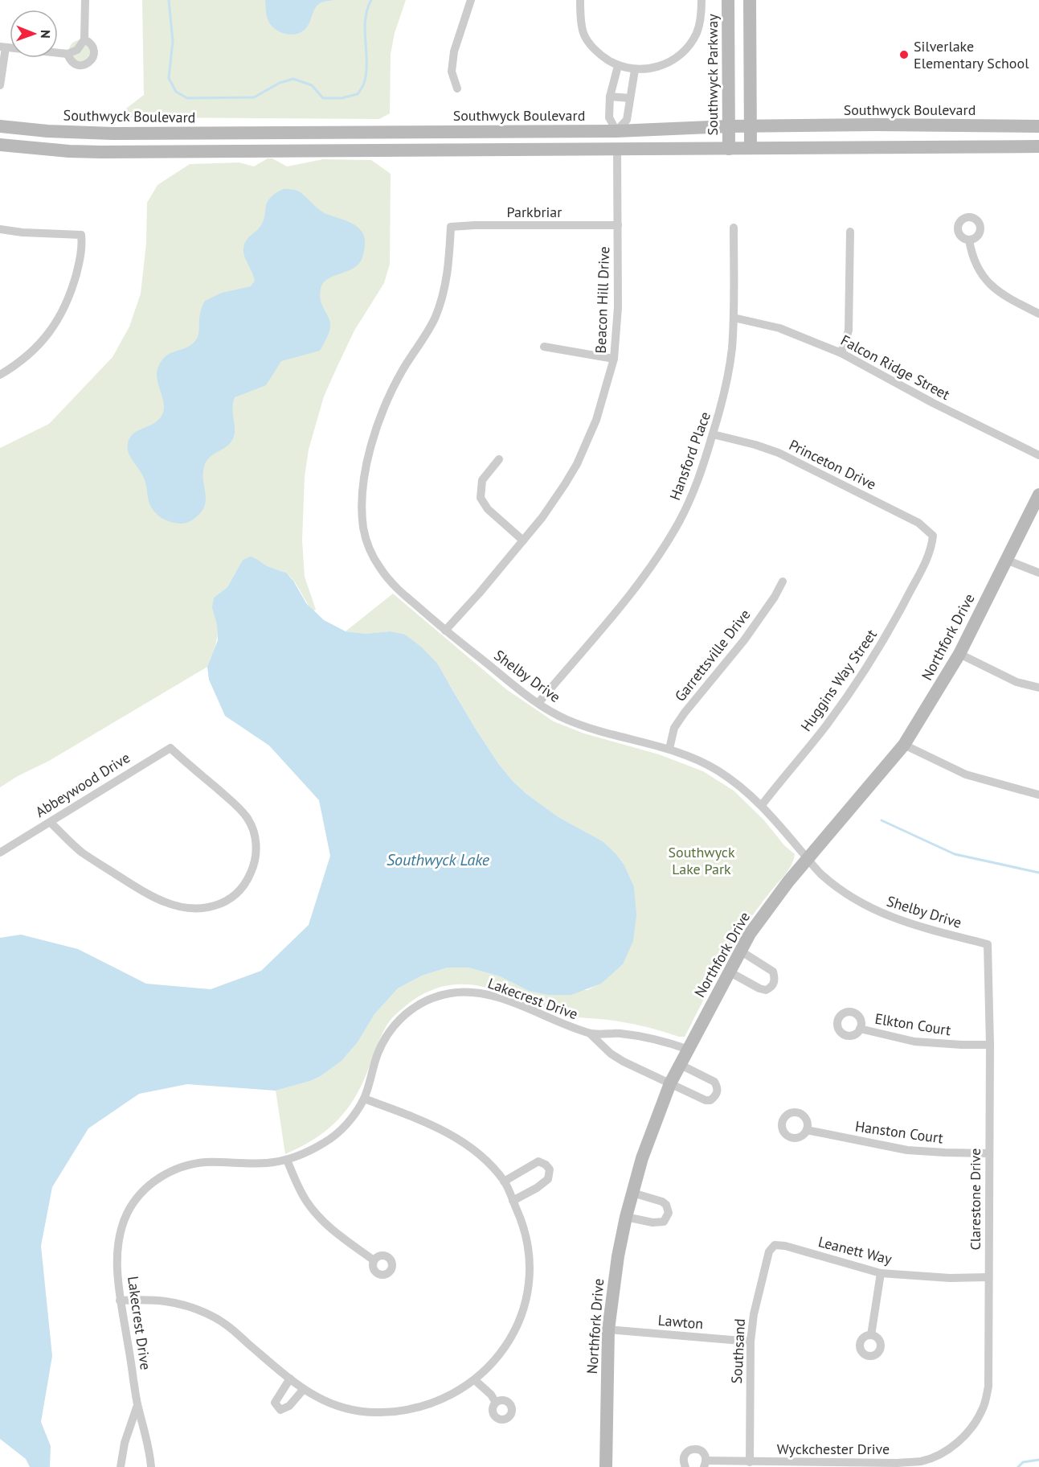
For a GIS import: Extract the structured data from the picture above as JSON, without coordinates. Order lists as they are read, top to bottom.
{
  "streets": {
    "street": [
      "Southwyck Parkway",
      "Southwyck Boulevard",
      "Parkbriar",
      "Beacon Hill Drive",
      "Falcon Ridge Street",
      "Hansford Place",
      "Princeton Drive",
      "Northfork Drive",
      "Garrettsville Drive",
      "Shelby Drive",
      "Huggins Way Street",
      "Abbeywood Drive",
      "Lakecrest Drive",
      "Elkton Court",
      "Hanston Court",
      "Clarestone Drive",
      "Leanett Way",
      "Lawton",
      "Southsand",
      "Wyckchester Drive"
    ]
  },
  "crossings": [
    ["Southwyck Parkway", "Southwyck Boulevard"],
    ["Parkbriar", "Beacon Hill Drive"],
    ["Parkbriar", "Shelby Drive"],
    ["Beacon Hill Drive", "Shelby Drive"],
    ["Falcon Ridge Street", "Hansford Place"],
    ["Hansford Place", "Princeton Drive"],
    ["Hansford Place", "Shelby Drive"],
    ["Princeton Drive", "Huggins Way Street"],
    ["Northfork Drive", "Shelby Drive"],
    ["Northfork Drive", "Lakecrest Drive"],
    ["Northfork Drive", "Lawton"],
    ["Garrettsville Drive", "Shelby Drive"],
    ["Shelby Drive", "Huggins Way Street"],
    ["Shelby Drive", "Clarestone Drive"],
    ["Elkton Court", "Clarestone Drive"],
    ["Hanston Court", "Clarestone Drive"],
    ["Clarestone Drive", "Leanett Way"],
    ["Clarestone Drive", "Wyckchester Drive"],
    ["Leanett Way", "Southsand"],
    ["Lawton", "Southsand"],
    ["Southsand", "Wyckchester Drive"]
  ],
  "water": ["Southwyck Lake"],
  "parks": ["Southwyck Lake Park"],
  "places": ["Silverlake Elementary School"],
  "north": "right"
}
